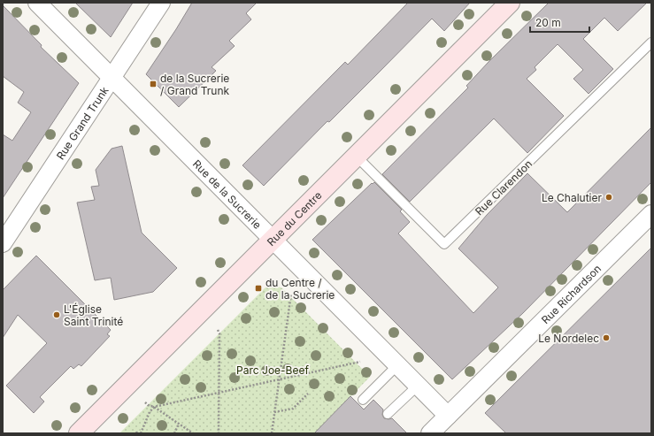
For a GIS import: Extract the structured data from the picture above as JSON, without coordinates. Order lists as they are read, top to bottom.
{
  "streets": {
    "street": [
      "Rue Grand Trunk",
      "Rue de la Sucrerie",
      "Rue du Centre",
      "Rue Richardson"
    ],
    "lane": ["Rue Clarendon"]
  },
  "crossings": [
    ["Rue Grand Trunk", "Rue de la Sucrerie"],
    ["Rue Clarendon", "Rue du Centre"],
    ["Rue de la Sucrerie", "Rue du Centre"],
    ["Rue de la Sucrerie", "Rue Richardson"]
  ],
  "parks": ["Parc Joe-Beef"],
  "places": {
    "transit": ["de la Sucrerie / Grand Trunk", "du Centre / de la Sucrerie"],
    "other": ["Le Chalutier", "L'Église Saint Trinité", "Le Nordelec"]
  },
  "scale_bar": "20 m"
}
